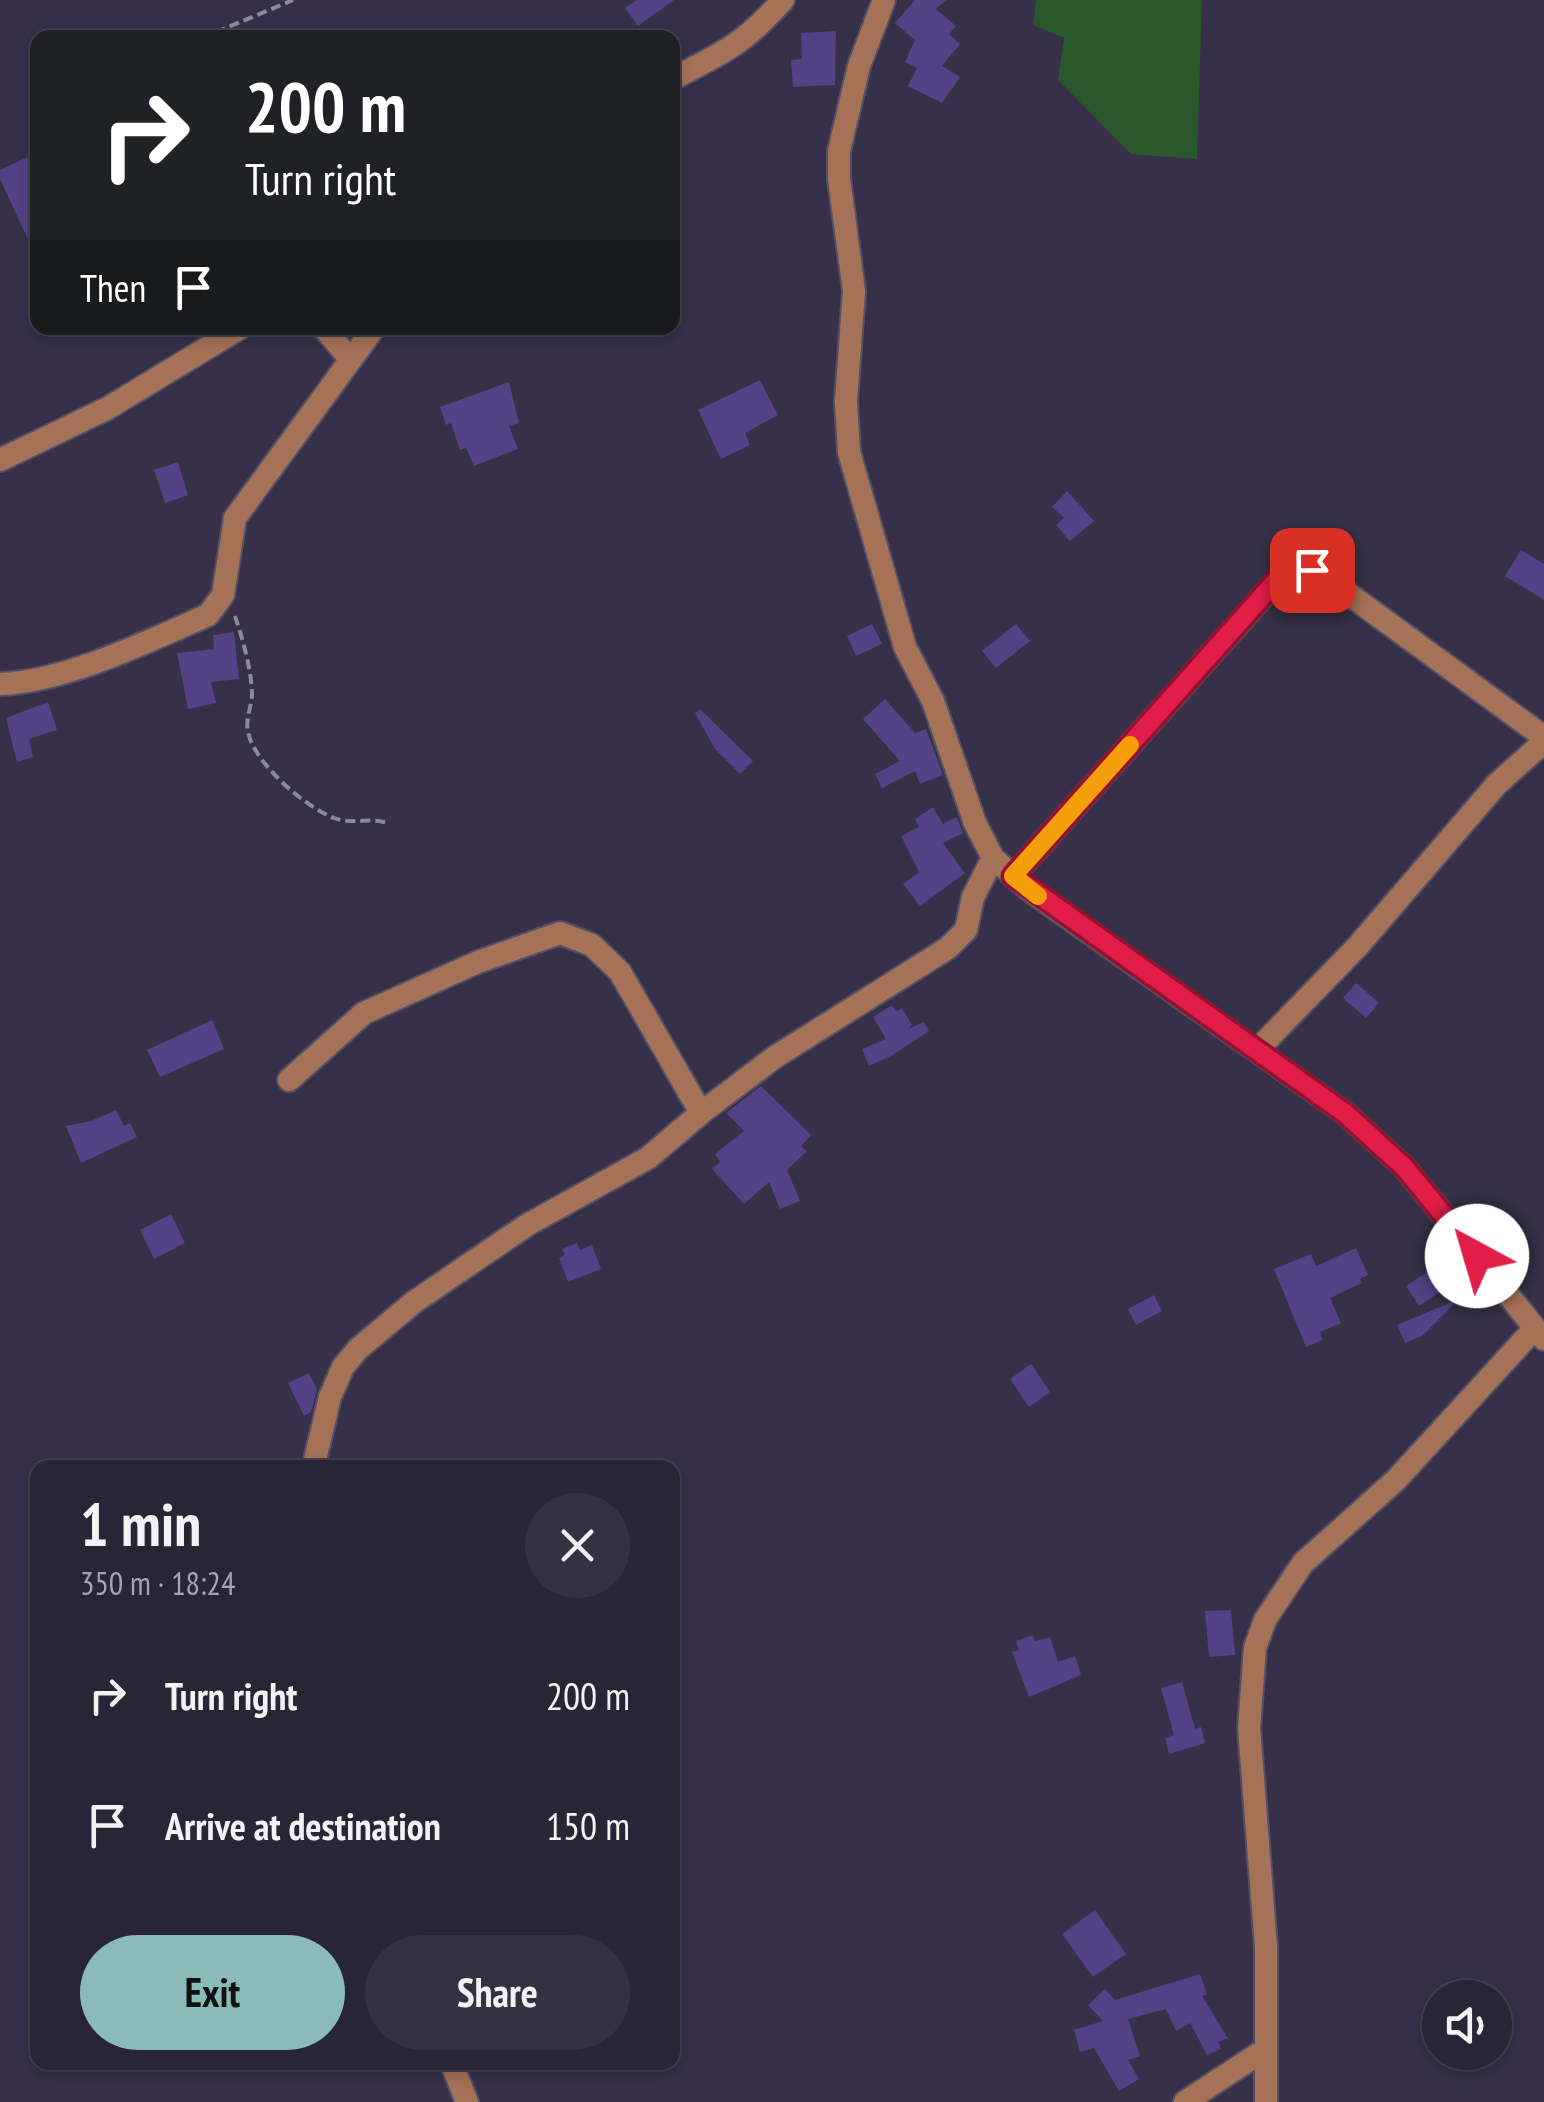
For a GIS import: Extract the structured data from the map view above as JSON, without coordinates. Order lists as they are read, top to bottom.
{
  "page": {
    "turn": ["200 m", "Turn right"],
    "then": "Then",
    "heading": ["1 min", "350 m · 18:24"],
    "list": [
      {
        "name": "Turn right",
        "value": "200 m"
      },
      {
        "name": "Arrive at destination",
        "value": "150 m"
      }
    ],
    "buttons": ["Exit", "Share"]
  }
}
